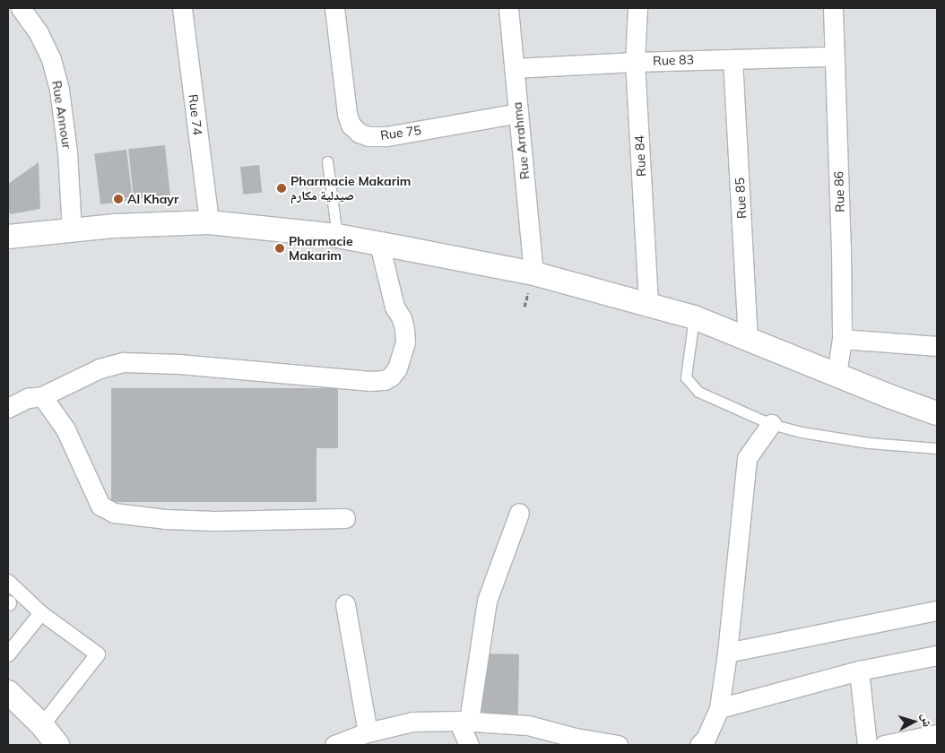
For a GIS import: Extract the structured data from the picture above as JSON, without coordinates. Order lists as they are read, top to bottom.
{
  "streets": {
    "street": [
      "Rue 83",
      "Rue Annour",
      "Rue 74",
      "Rue 75",
      "Rue Arrahma",
      "Rue 84",
      "Rue 86",
      "Rue 85"
    ]
  },
  "crossings": [
    ["Rue 83", "Rue Arrahma"],
    ["Rue 83", "Rue 84"],
    ["Rue 83", "Rue 86"],
    ["Rue 83", "Rue 85"],
    ["Rue 75", "Rue Arrahma"]
  ],
  "places": ["Pharmacie Makarim صيدلية مكارم", "Al Khayr", "Pharmacie Makarim"],
  "north": "right"
}
